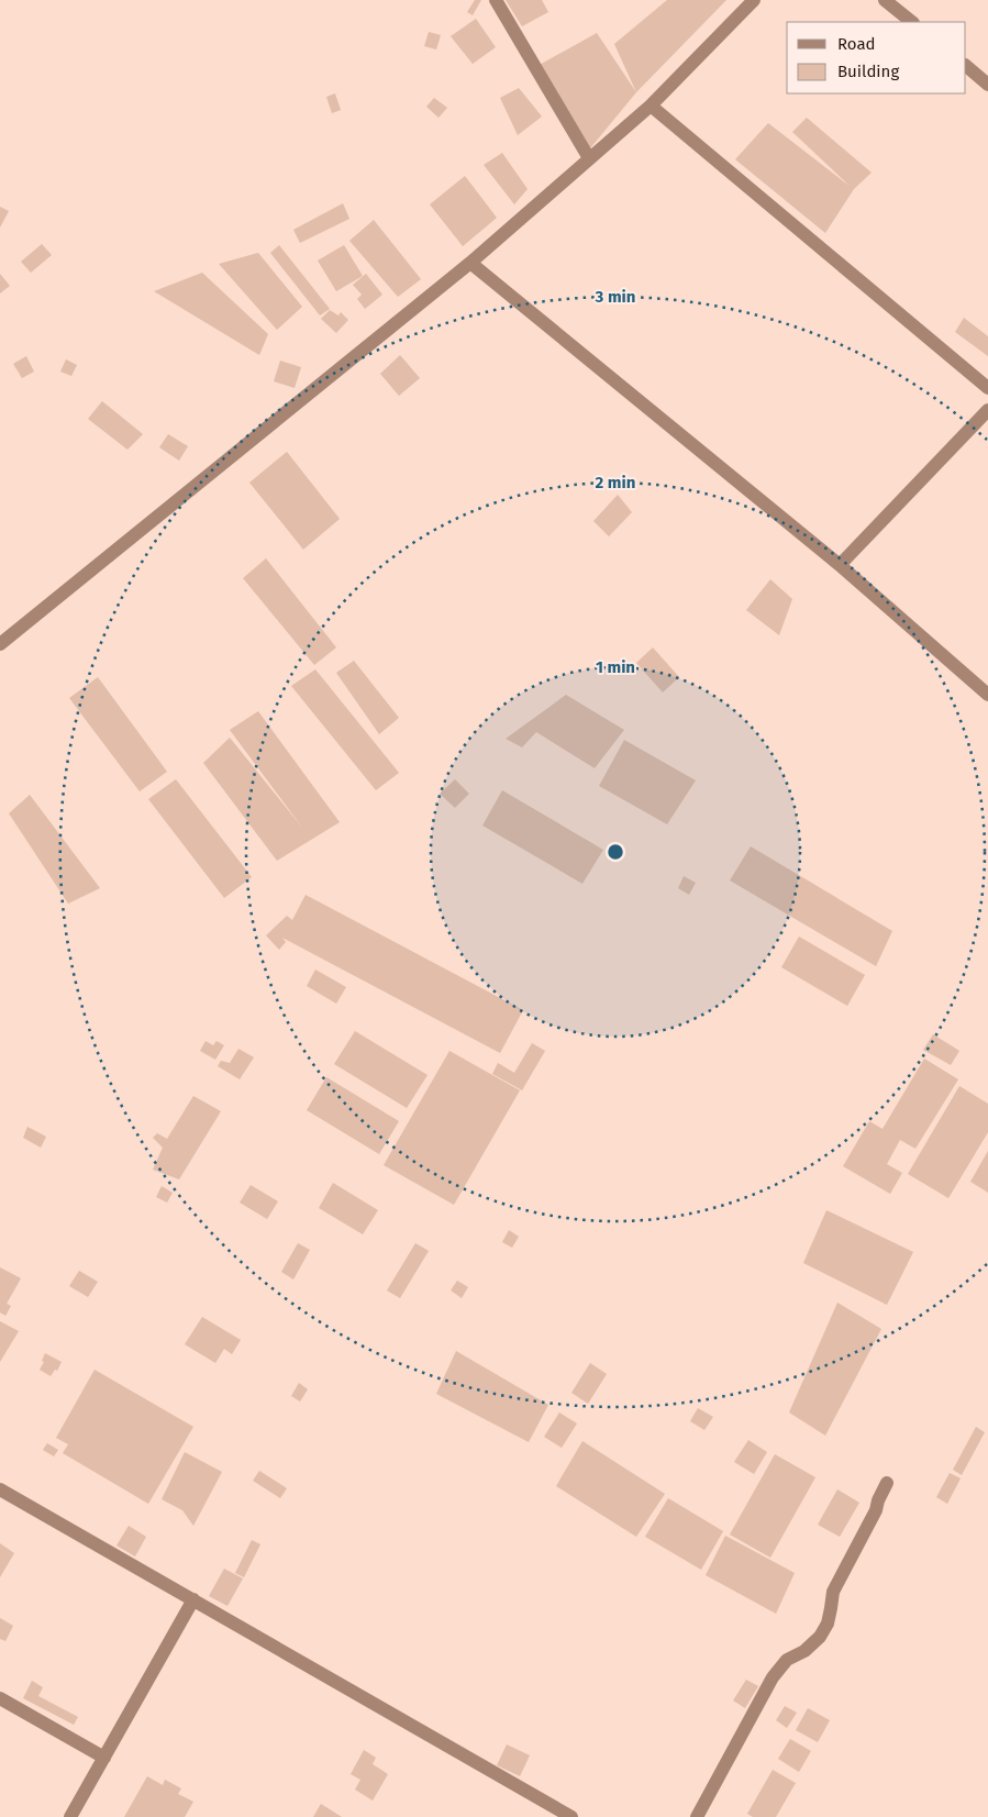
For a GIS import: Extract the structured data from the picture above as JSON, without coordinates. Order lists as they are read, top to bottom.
{
  "legend": ["Road", "Building"],
  "rings": ["3 min", "2 min", "1 min"]
}
